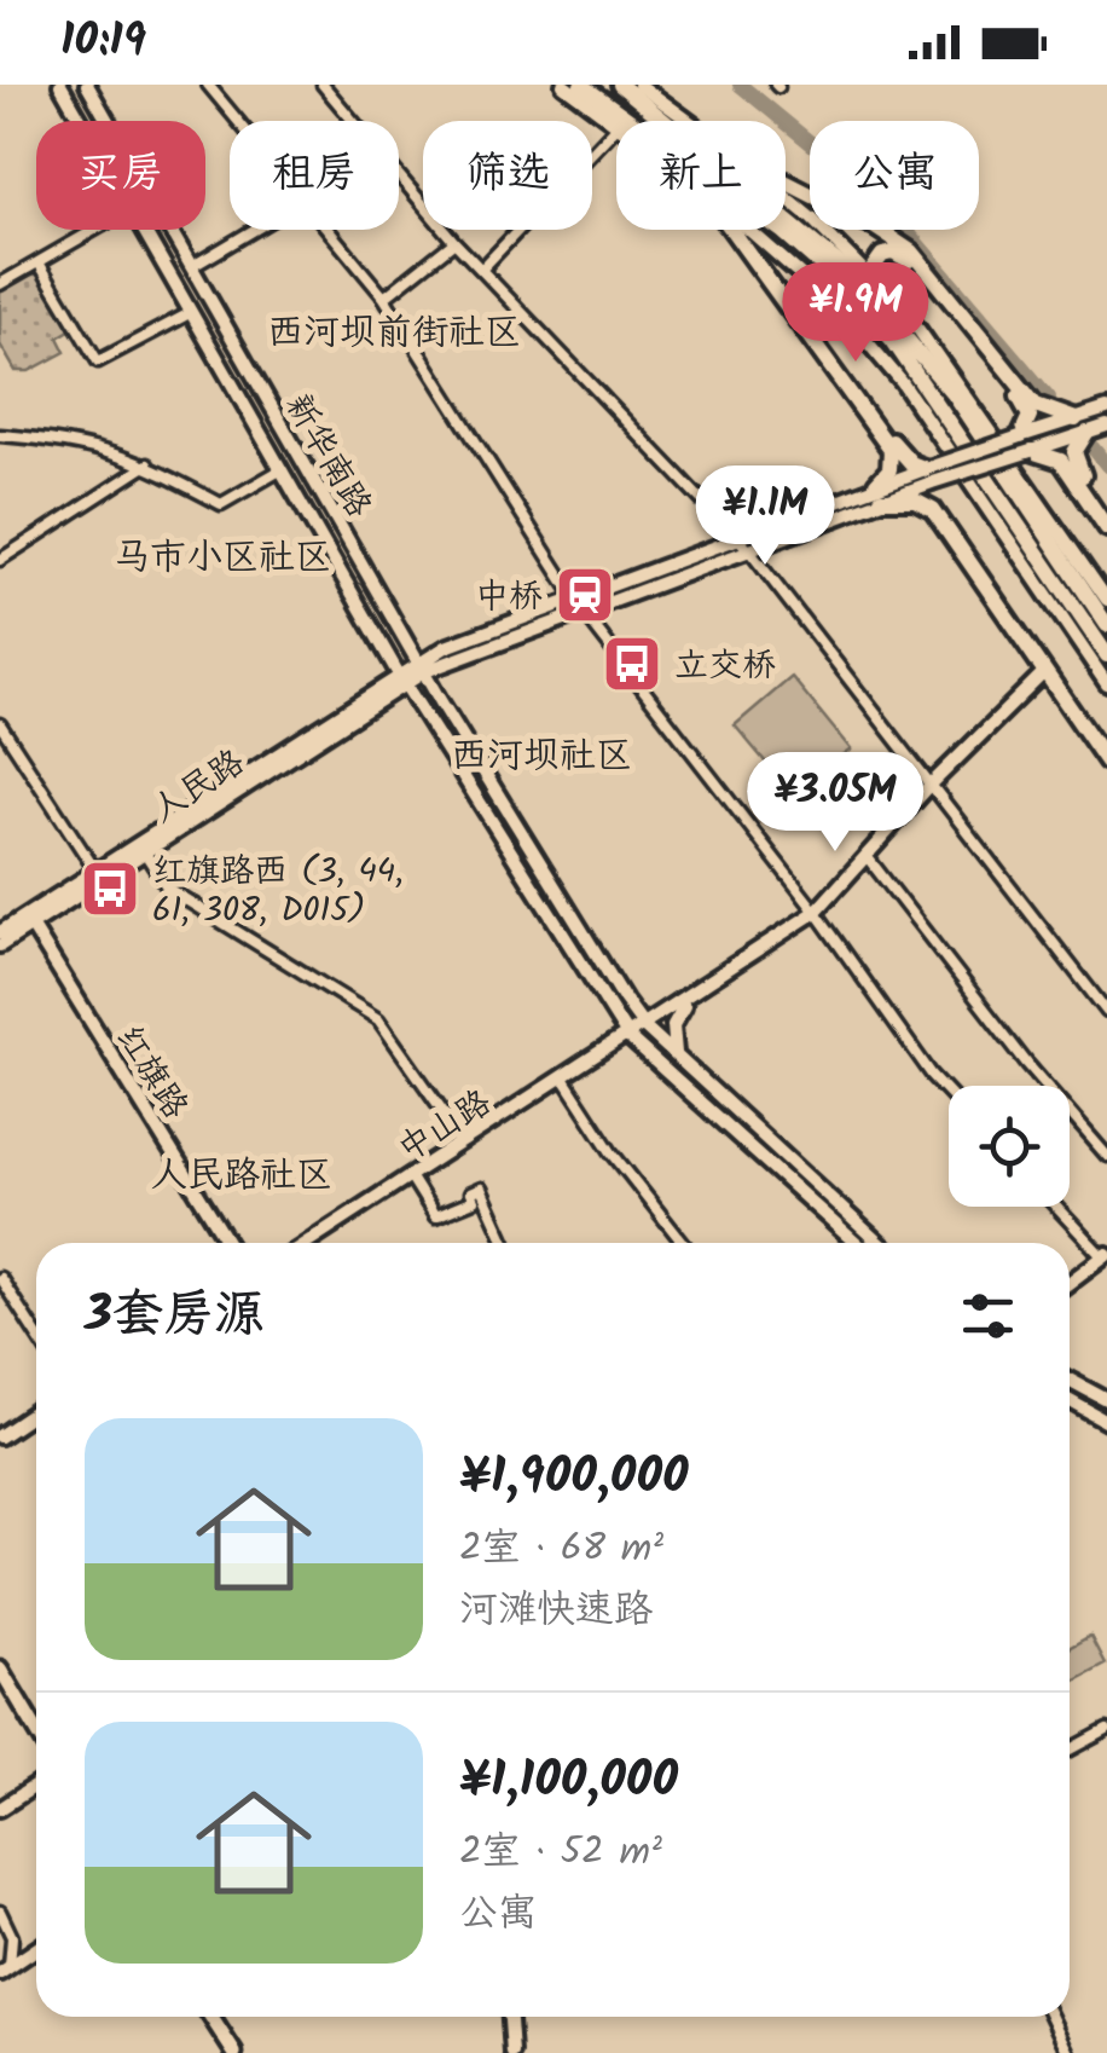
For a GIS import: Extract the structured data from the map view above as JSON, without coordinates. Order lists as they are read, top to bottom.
{
  "streets": {
    "main road": [
      "新华南路",
      "人民路",
      "红旗路",
      "中山路"
    ]
  },
  "crossings": [
    ["新华南路", "人民路"],
    ["新华南路", "中山路"],
    ["人民路", "红旗路"]
  ],
  "districts": [
    "西河坝前街社区",
    "马市小区社区",
    "西河坝社区",
    "人民路社区"
  ],
  "places": {
    "station": ["中桥"],
    "bus stop": ["立交桥", "红旗路西 (3, 44, 61, 308, D015)"]
  },
  "page": {
    "status": "10:19",
    "chip": [
      "买房",
      "租房",
      "筛选",
      "新上",
      "公寓"
    ],
    "price": ["¥1.9M", "¥1.1M", "¥3.05M"],
    "heading": "3套房源",
    "list": [
      {
        "name": "¥1,900,000",
        "note": "2室 · 68 m² · 河滩快速路"
      },
      {
        "name": "¥1,100,000",
        "note": "2室 · 52 m² · 公寓"
      }
    ]
  }
}
